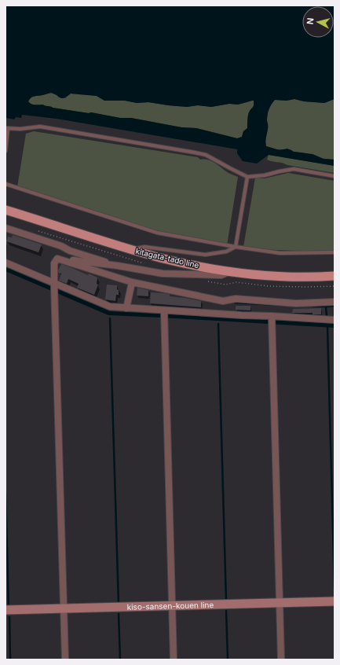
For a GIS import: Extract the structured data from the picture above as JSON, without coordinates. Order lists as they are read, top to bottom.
{
  "streets": {
    "main road": ["kitagata-tado line", "kiso-sansen-kouen line"]
  },
  "north": "left"
}
